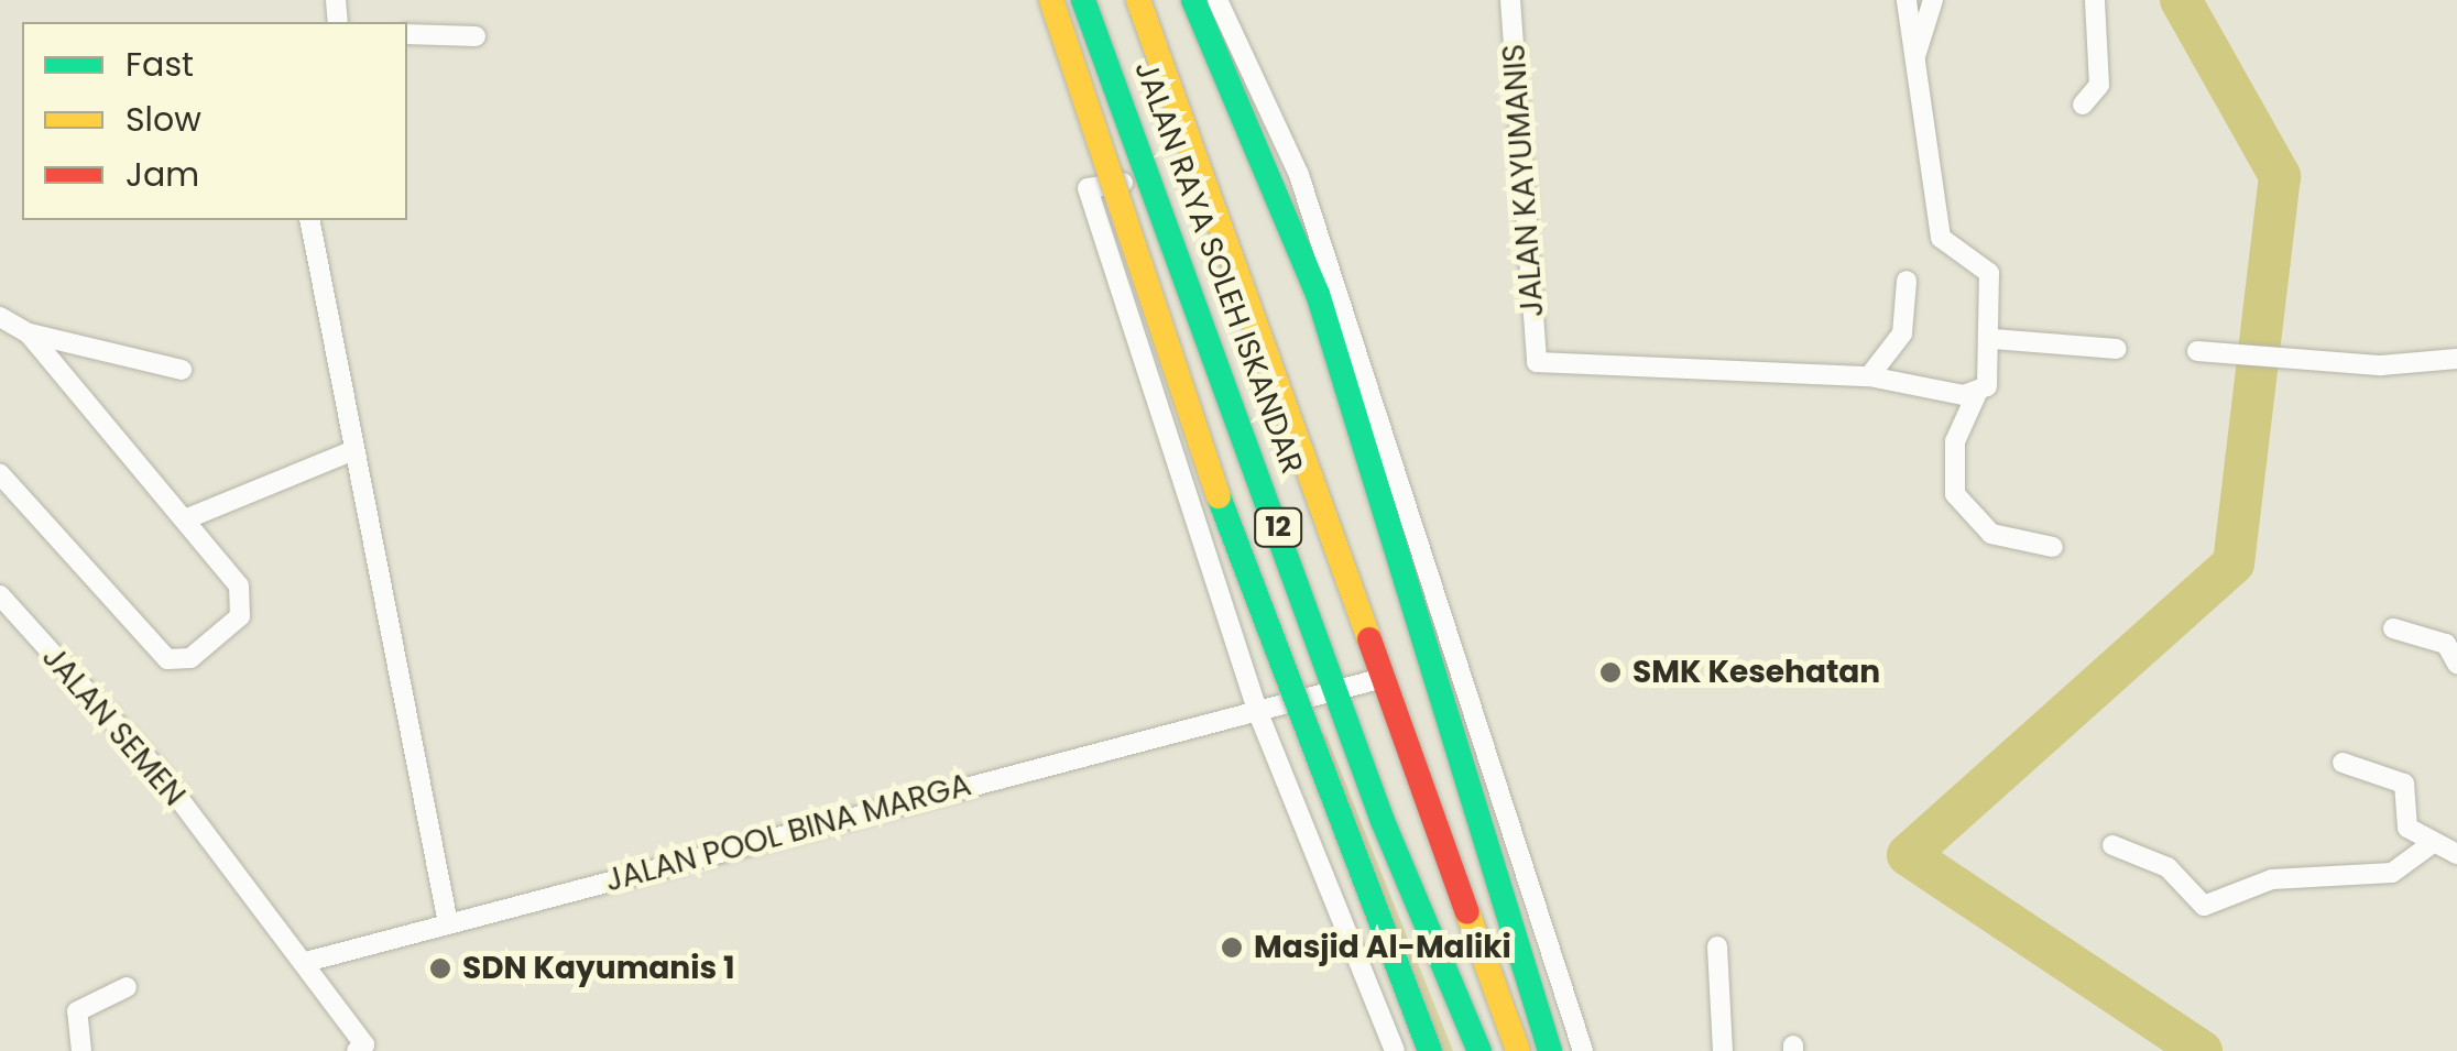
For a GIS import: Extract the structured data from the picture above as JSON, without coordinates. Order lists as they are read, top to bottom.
{
  "streets": {
    "highway": ["JALAN RAYA SOLEH ISKANDAR", "12"],
    "street": ["JALAN KAYUMANIS", "JALAN SEMEN", "JALAN POOL BINA MARGA"]
  },
  "crossings": [
    ["JALAN RAYA SOLEH ISKANDAR", "JALAN POOL BINA MARGA"],
    ["JALAN SEMEN", "JALAN POOL BINA MARGA"]
  ],
  "places": ["SMK Kesehatan", "Masjid Al-Maliki", "SDN Kayumanis 1"],
  "legend": ["Fast", "Slow", "Jam"]
}
